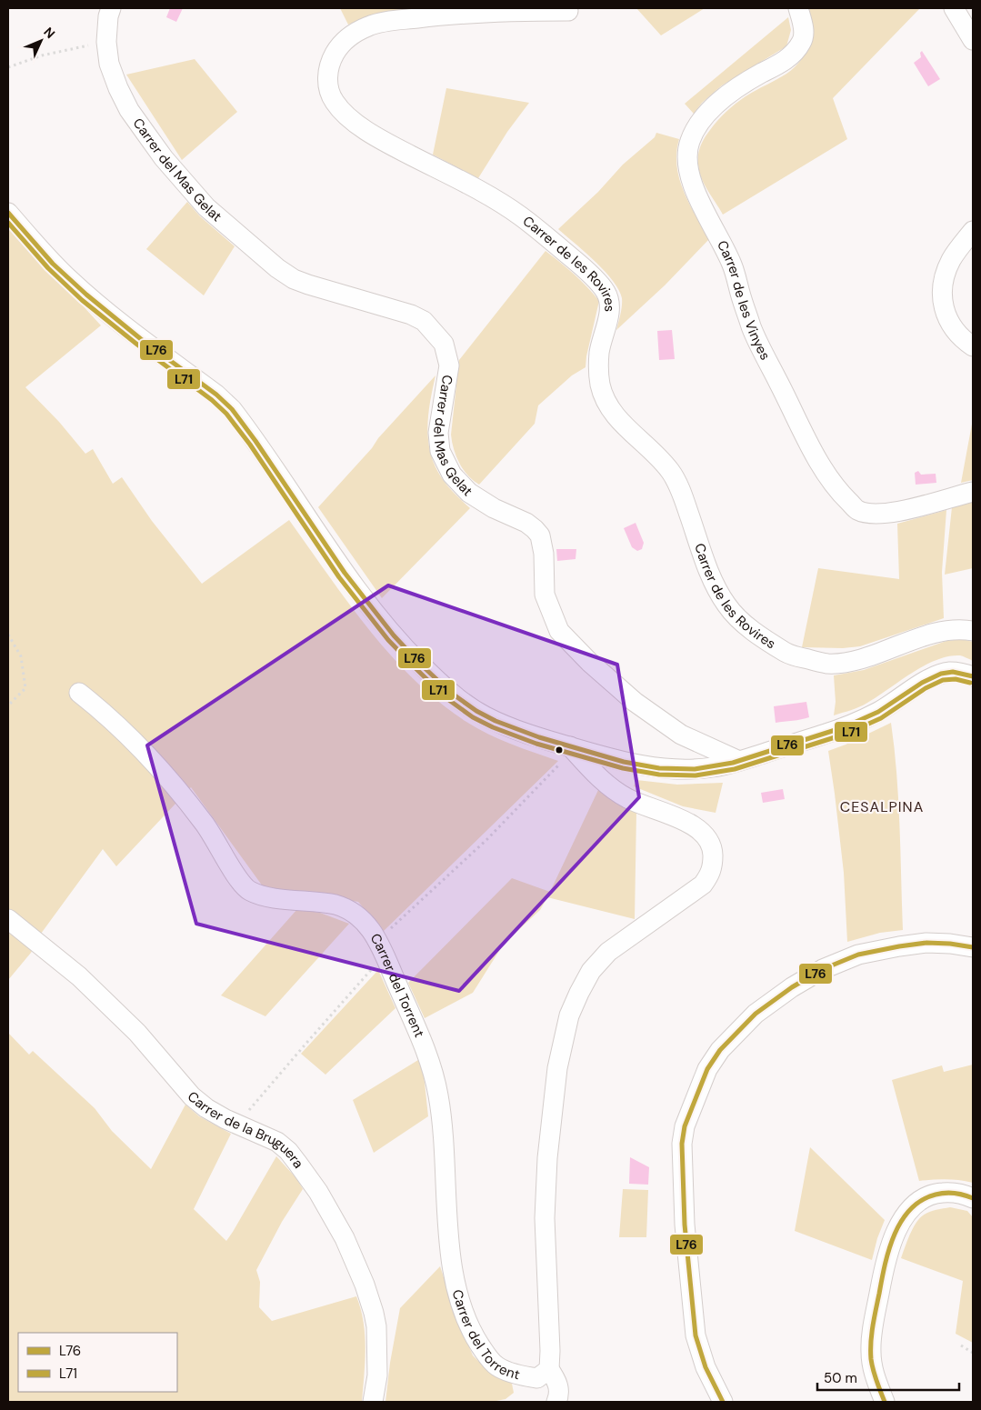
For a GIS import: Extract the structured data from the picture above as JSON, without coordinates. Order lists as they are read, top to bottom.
{
  "streets": {
    "street": [
      "Carrer del Mas Gelat",
      "Carrer de les Rovires",
      "Carrer de les Vinyes",
      "Carrer del Torrent",
      "Carrer de la Bruguera"
    ]
  },
  "districts": ["CESALPINA"],
  "lines": ["transit line L76", "transit line L71"],
  "legend": ["L76", "L71"],
  "scale_bar": "50 m",
  "north": "top right"
}
